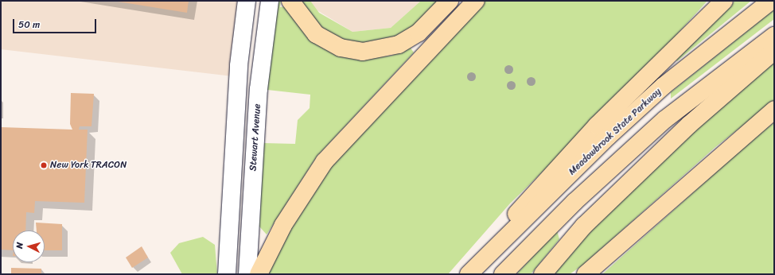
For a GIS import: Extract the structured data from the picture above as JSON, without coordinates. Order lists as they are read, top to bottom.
{
  "streets": {
    "highway": ["Meadowbrook State Parkway"],
    "main road": ["Stewart Avenue"]
  },
  "places": ["New York TRACON"],
  "scale_bar": "50 m",
  "north": "left"
}
